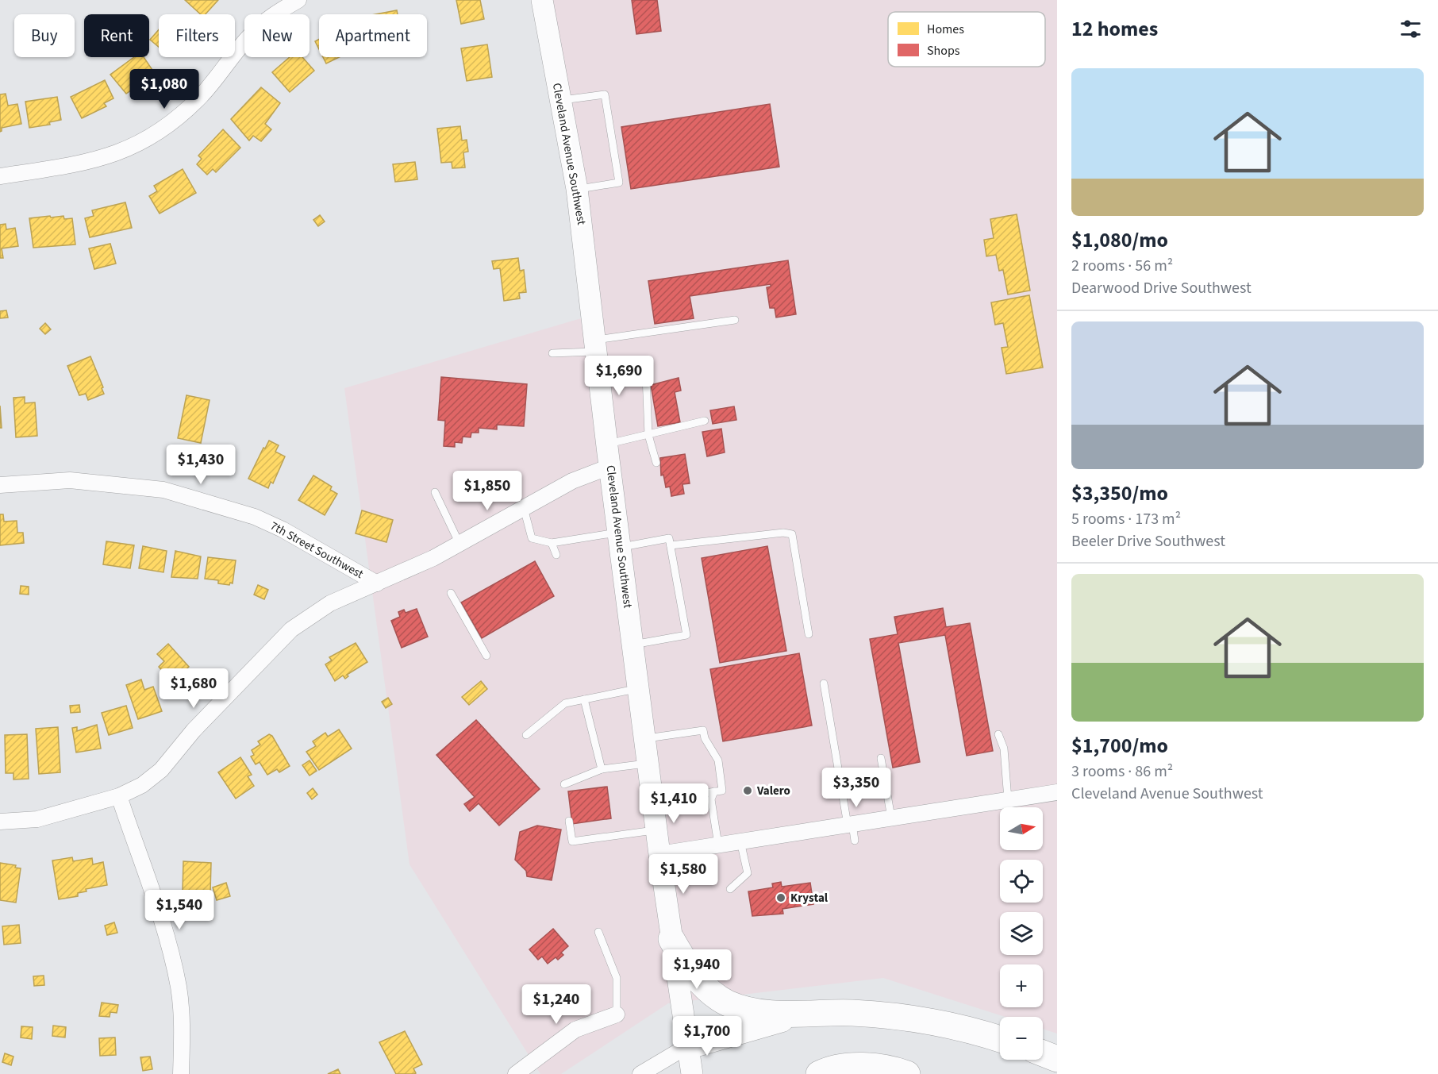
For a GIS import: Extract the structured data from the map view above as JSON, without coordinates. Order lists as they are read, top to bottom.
{
  "streets": {
    "main road": ["Cleveland Avenue Southwest"],
    "street": ["7th Street Southwest"]
  },
  "crossings": [
    ["Cleveland Avenue Southwest", "7th Street Southwest"]
  ],
  "places": ["Valero", "Krystal"],
  "legend": ["Homes", "Shops"],
  "north": "right",
  "page": {
    "heading": "12 homes",
    "chip": [
      "Buy",
      "Rent",
      "Filters",
      "New",
      "Apartment"
    ],
    "list": [
      {
        "name": "$1,080/mo",
        "note": "2 rooms · 56 m² · Dearwood Drive Southwest"
      },
      {
        "name": "$3,350/mo",
        "note": "5 rooms · 173 m² · Beeler Drive Southwest"
      },
      {
        "name": "$1,700/mo",
        "note": "3 rooms · 86 m² · Cleveland Avenue Southwest"
      }
    ],
    "price": [
      "$1,080",
      "$1,690",
      "$1,430",
      "$1,850",
      "$1,680",
      "$3,350",
      "$1,410",
      "$1,580",
      "$1,540",
      "$1,940",
      "$1,240",
      "$1,700"
    ],
    "map_buttons": ["+", "−"]
  }
}
